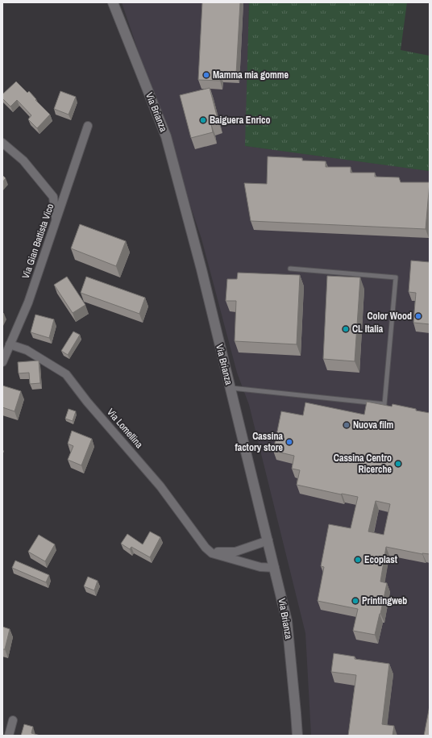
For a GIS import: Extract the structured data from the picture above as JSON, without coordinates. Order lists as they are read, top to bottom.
{
  "streets": {
    "street": ["Via Brianza", "Via Gian Battista Vico", "Via Lomellina"]
  },
  "crossings": [
    ["Via Brianza", "Via Lomellina"],
    ["Via Gian Battista Vico", "Via Lomellina"]
  ],
  "places": [
    "Mamma mia gomme",
    "Baiguera Enrico",
    "Color Wood",
    "CL Italia",
    "Nuova film",
    "Cassina factory store",
    "Cassina Centro Ricerche",
    "Ecoplast",
    "Printingweb"
  ]
}
